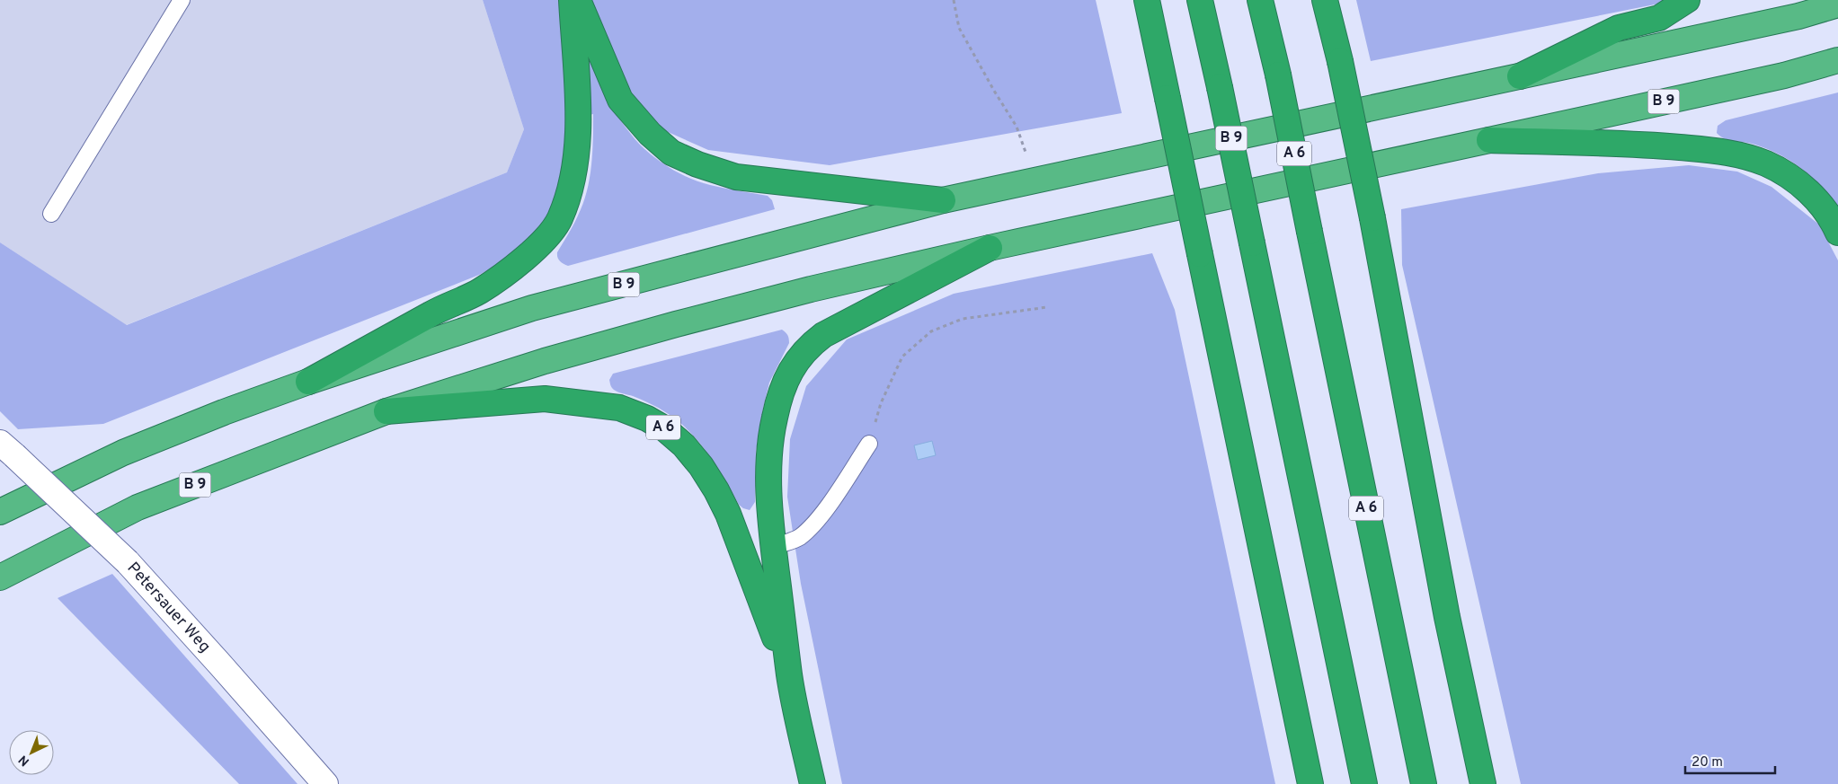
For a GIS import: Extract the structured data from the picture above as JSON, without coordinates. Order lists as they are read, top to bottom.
{
  "streets": {
    "highway": ["B 9", "A 6"],
    "street": ["Petersauer Weg"]
  },
  "crossings": [
    ["B 9", "A 6"]
  ],
  "scale_bar": "20 m",
  "north": "bottom left"
}
